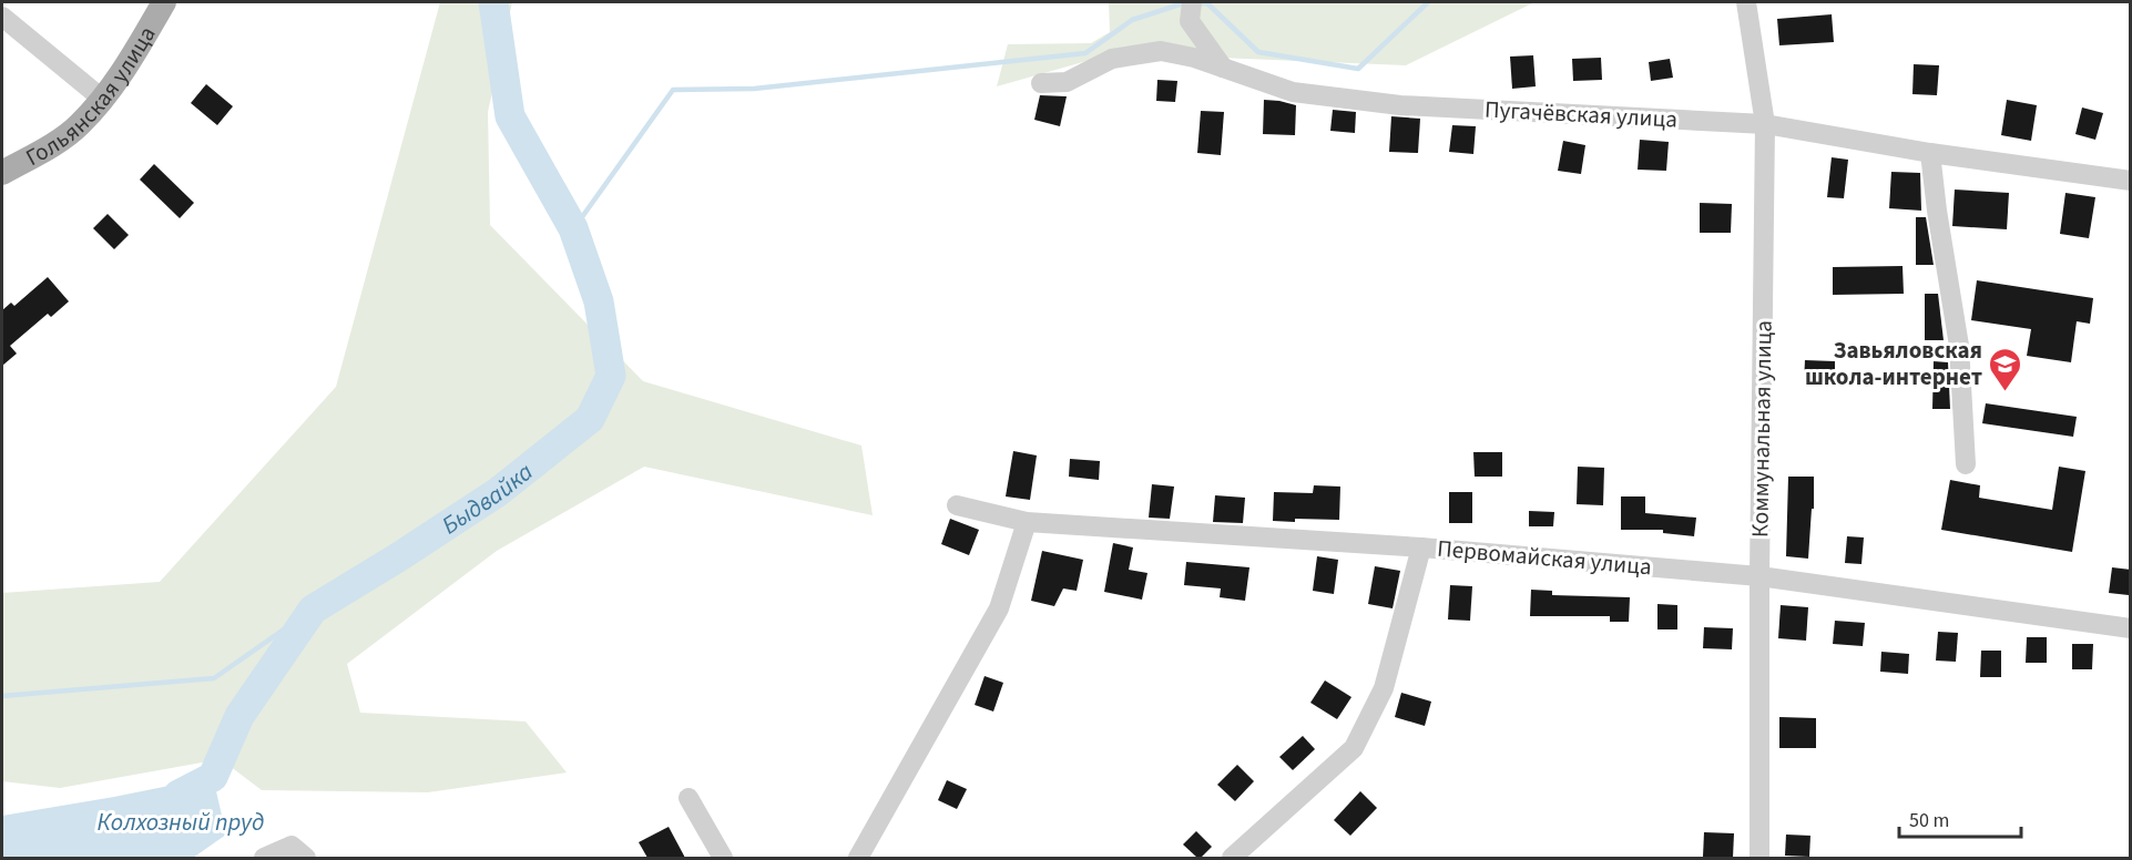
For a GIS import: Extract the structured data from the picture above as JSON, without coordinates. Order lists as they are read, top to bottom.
{
  "streets": {
    "main road": ["Гольянская улица"],
    "street": ["Пугачёвская улица", "Коммунальная улица", "Первомайская улица"]
  },
  "crossings": [
    ["Пугачёвская улица", "Коммунальная улица"],
    ["Коммунальная улица", "Первомайская улица"]
  ],
  "water": ["Быдвайка", "Колхозный пруд"],
  "places": {
    "school or university": ["Завьяловская школа-интернет"]
  },
  "scale_bar": "50 m"
}
